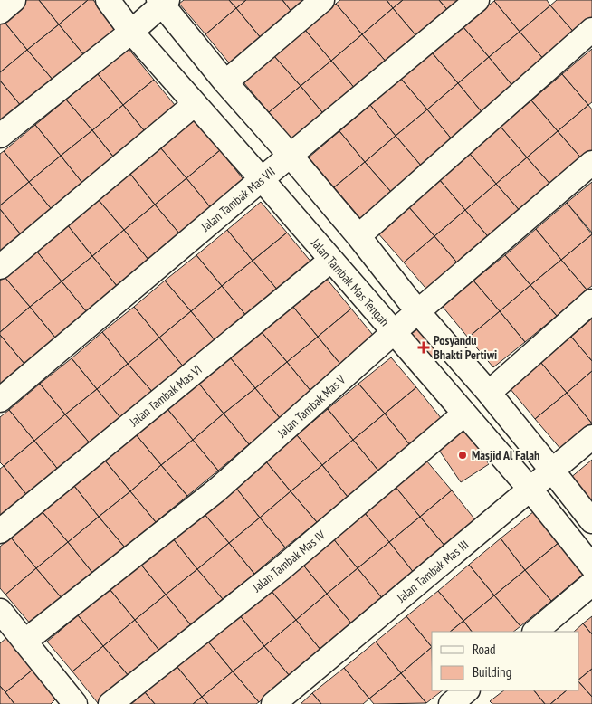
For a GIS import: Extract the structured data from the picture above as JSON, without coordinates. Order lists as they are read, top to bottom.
{
  "streets": {
    "street": [
      "Jalan Tambak Mas VII",
      "Jalan Tambak Mas Tengah",
      "Jalan Tambak Mas VI",
      "Jalan Tambak Mas V",
      "Jalan Tambak Mas IV",
      "Jalan Tambak Mas III"
    ]
  },
  "crossings": [
    ["Jalan Tambak Mas VII", "Jalan Tambak Mas Tengah"],
    ["Jalan Tambak Mas Tengah", "Jalan Tambak Mas VI"],
    ["Jalan Tambak Mas Tengah", "Jalan Tambak Mas V"],
    ["Jalan Tambak Mas Tengah", "Jalan Tambak Mas IV"],
    ["Jalan Tambak Mas Tengah", "Jalan Tambak Mas III"]
  ],
  "places": {
    "health": ["Posyandu Bhakti Pertiwi"],
    "other": ["Masjid Al Falah"]
  },
  "legend": ["Road", "Building"]
}
